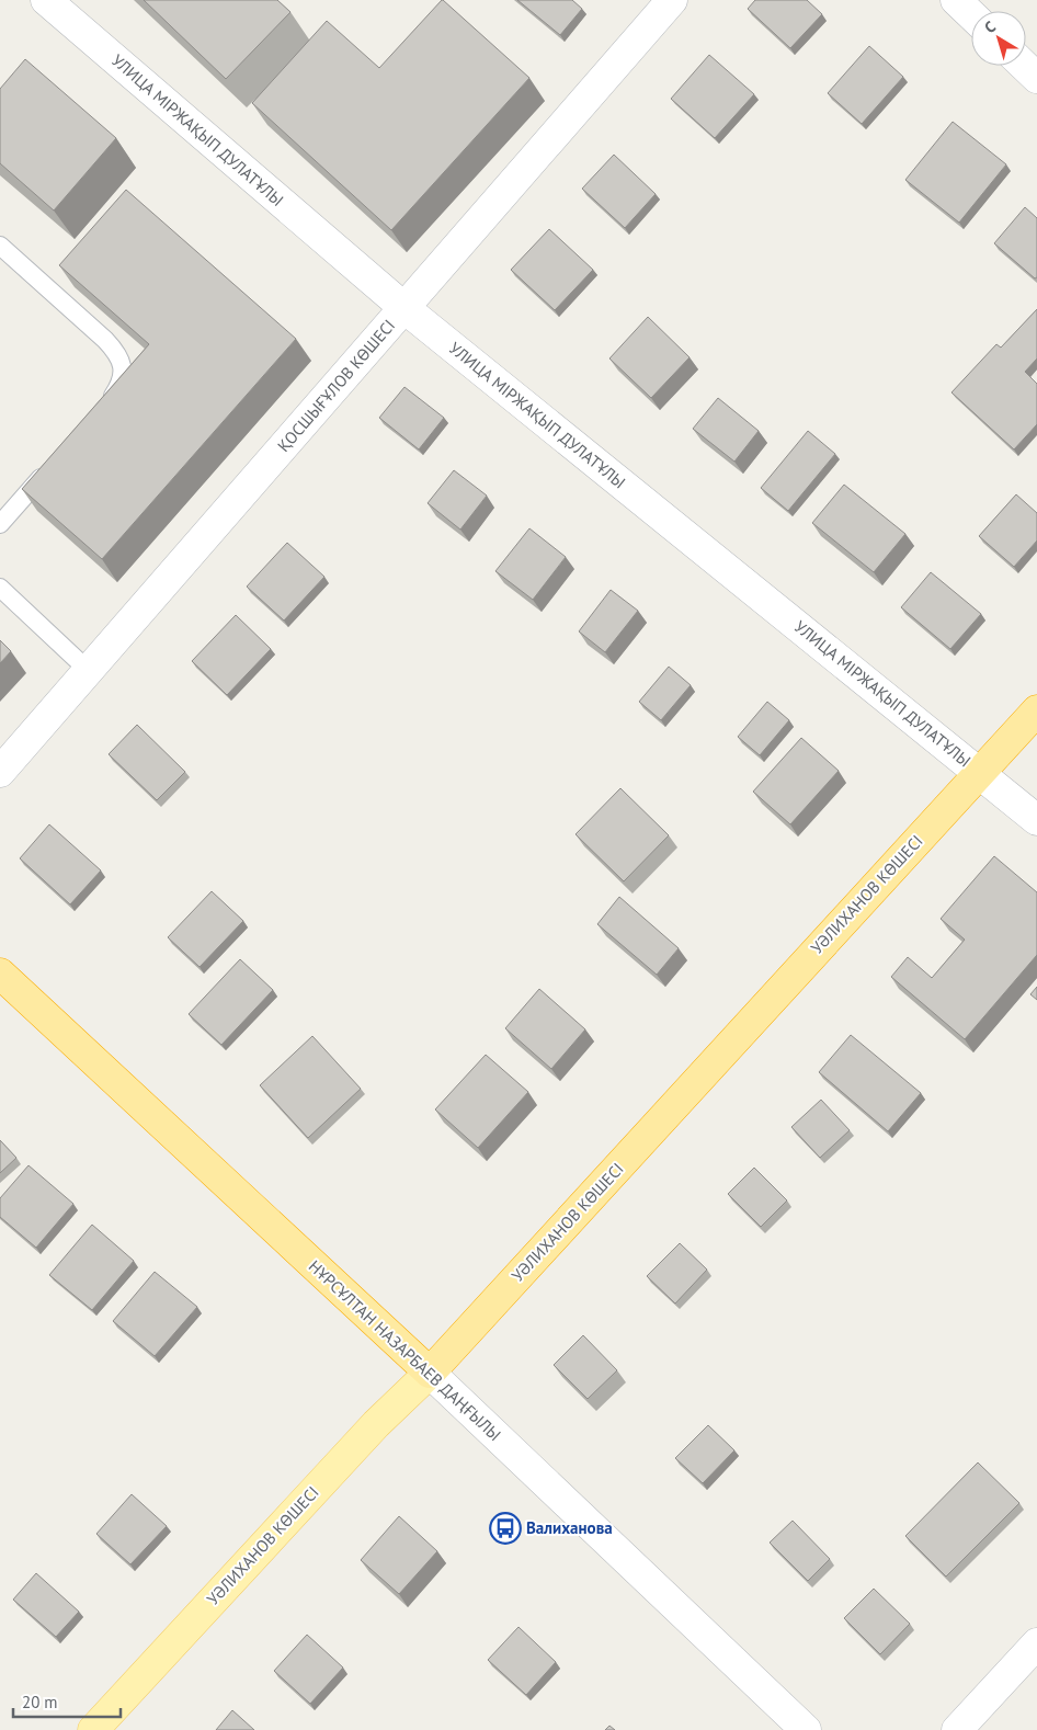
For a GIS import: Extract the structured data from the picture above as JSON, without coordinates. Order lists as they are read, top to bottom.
{
  "streets": {
    "highway": ["УӘЛИХАНОВ КӨШЕСІ", "НҰРСҰЛТАН НАЗАРБАЕВ ДАҢҒЫЛЫ"],
    "street": ["УЛИЦА МІРЖАҚЫП ДУЛАТҰЛЫ", "ҚОСШЫҒҰЛОВ КӨШЕСІ"]
  },
  "crossings": [
    ["УЛИЦА МІРЖАҚЫП ДУЛАТҰЛЫ", "ҚОСШЫҒҰЛОВ КӨШЕСІ"],
    ["УЛИЦА МІРЖАҚЫП ДУЛАТҰЛЫ", "УӘЛИХАНОВ КӨШЕСІ"],
    ["УӘЛИХАНОВ КӨШЕСІ", "НҰРСҰЛТАН НАЗАРБАЕВ ДАҢҒЫЛЫ"]
  ],
  "places": {
    "bus stop": ["Валиханова"]
  },
  "scale_bar": "20 m",
  "north": "top left"
}
